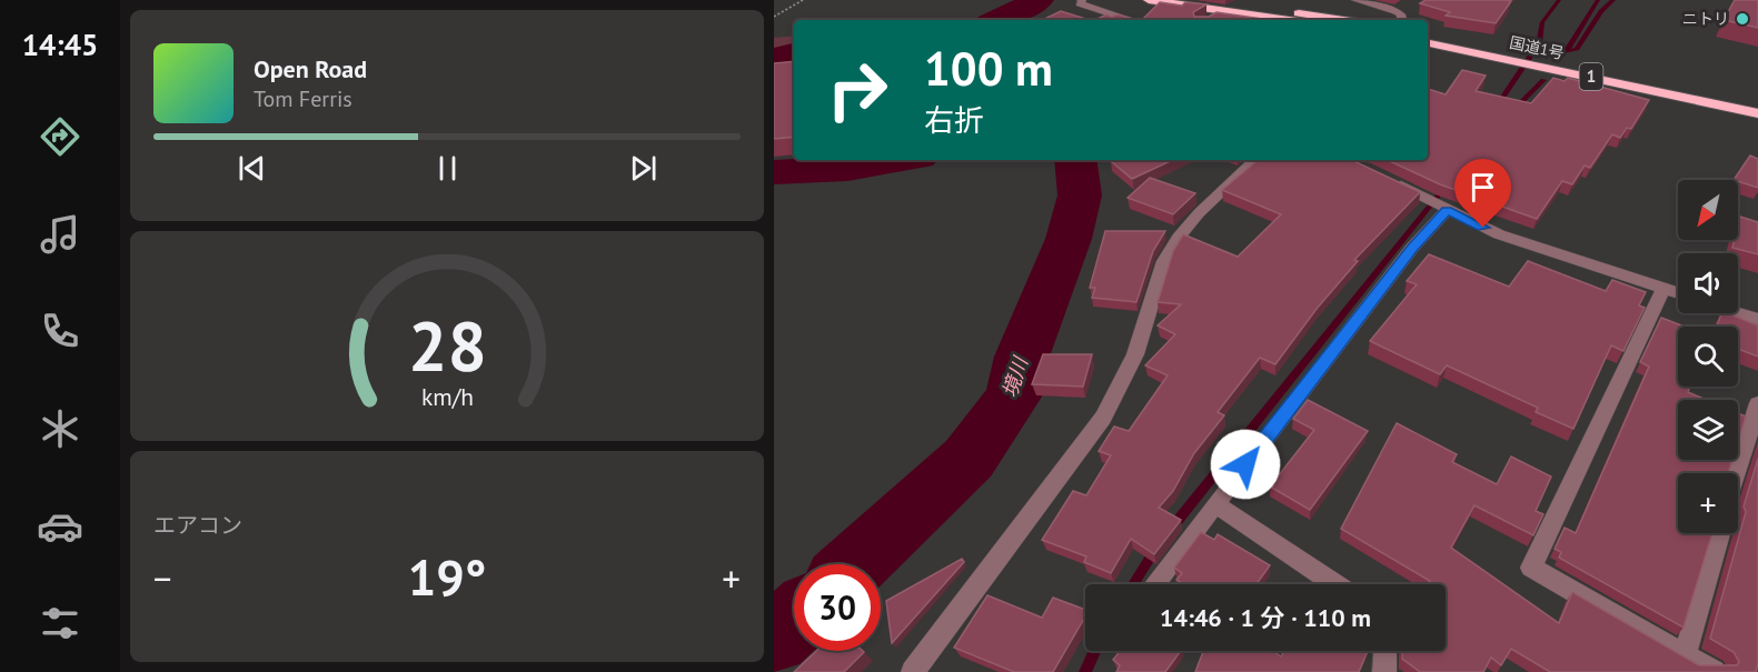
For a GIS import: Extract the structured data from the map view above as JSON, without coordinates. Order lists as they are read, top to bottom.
{
  "streets": {
    "highway": ["国道1号", "1"]
  },
  "water": ["境川"],
  "places": ["ニトリ"],
  "north": "bottom left",
  "page": {
    "tabs": "14:45",
    "turn": ["100 m", "右折"],
    "song": ["Open Road", "Tom Ferris"],
    "map_buttons": "+",
    "tile": "エアコン",
    "heat": ["−", "19°", "+"],
    "limit": "30",
    "trip": "14:46 · 1 分 · 110 m",
    "gauge": ["28", "km/h"]
  }
}
